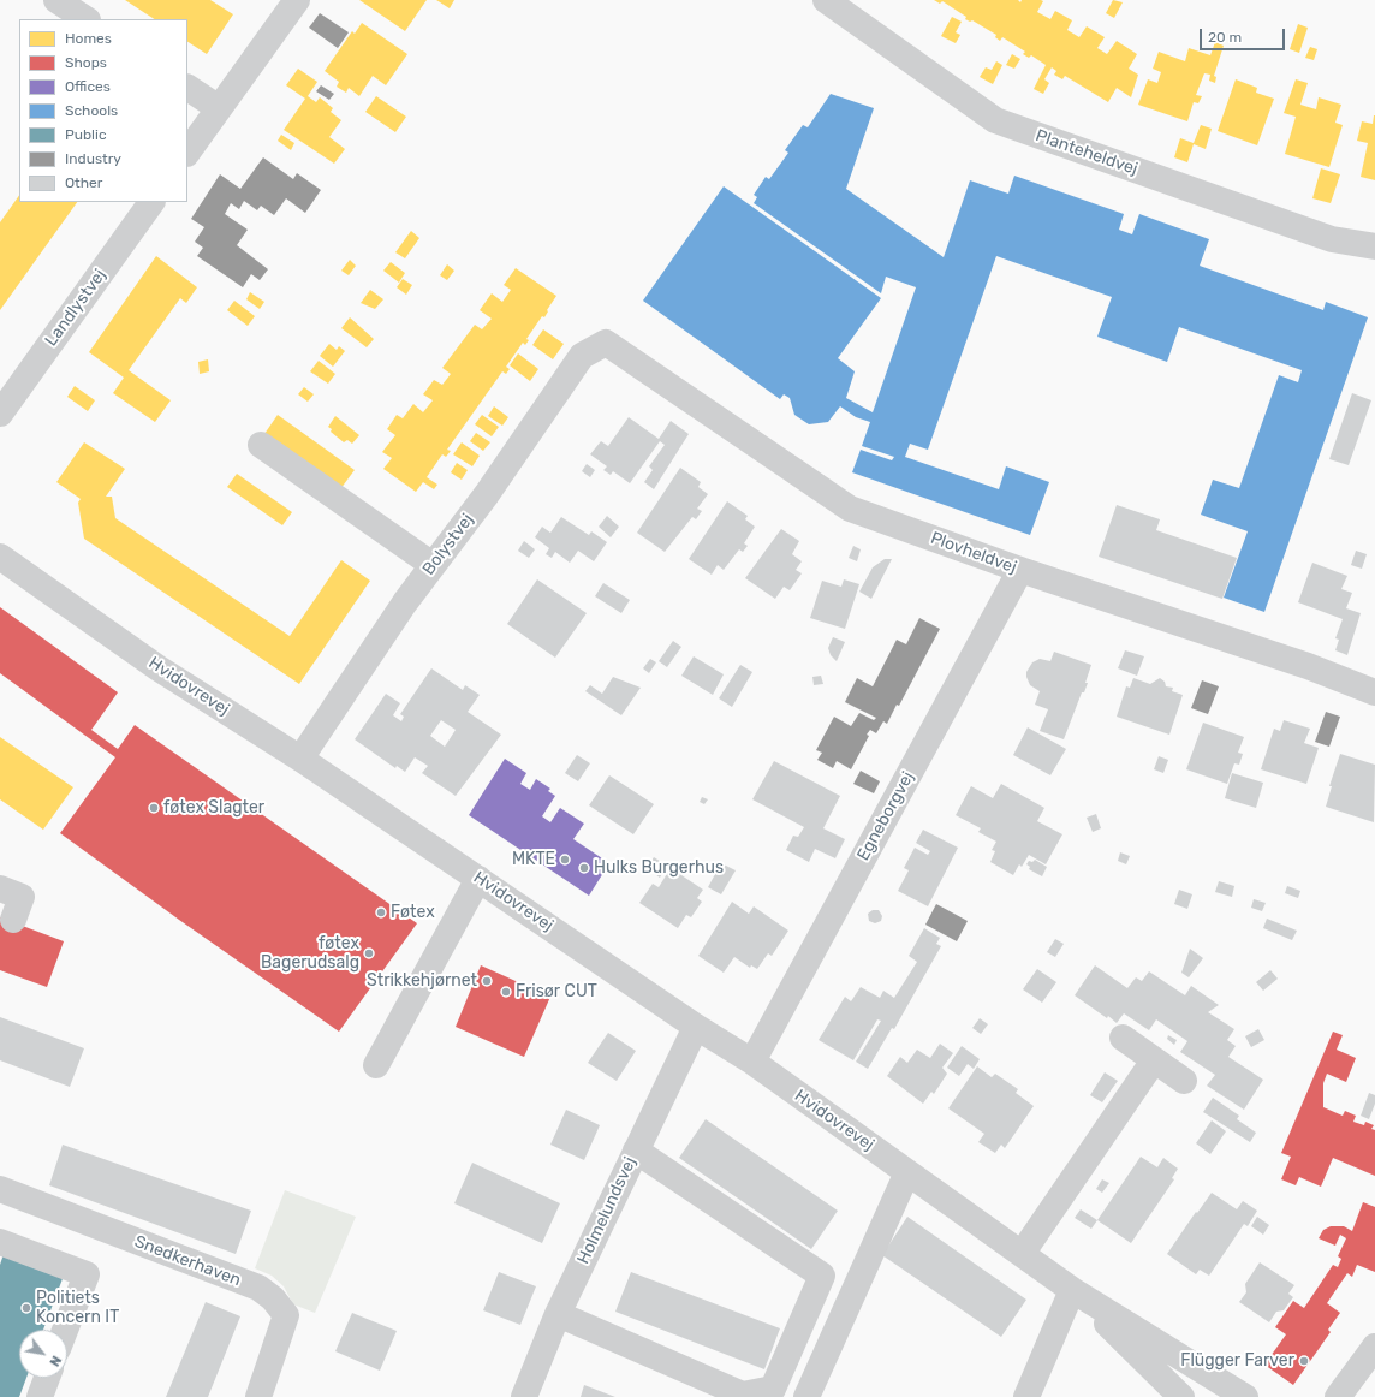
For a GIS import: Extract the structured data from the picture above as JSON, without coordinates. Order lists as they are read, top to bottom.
{
  "streets": {
    "street": [
      "Planteheldvej",
      "Landlystvej",
      "Bolystvej",
      "Plovheldvej",
      "Hvidovrevej",
      "Egneborgvej",
      "Holmelundsvej",
      "Snedkerhaven"
    ]
  },
  "crossings": [
    ["Bolystvej", "Plovheldvej"],
    ["Bolystvej", "Hvidovrevej"],
    ["Plovheldvej", "Egneborgvej"],
    ["Hvidovrevej", "Egneborgvej"],
    ["Hvidovrevej", "Holmelundsvej"]
  ],
  "places": [
    "føtex Slagter",
    "MKTE",
    "Hulks Burgerhus",
    "Føtex",
    "føtex Bagerudsalg",
    "Strikkehjørnet",
    "Frisør CUT",
    "Politiets Koncern IT",
    "Flügger Farver"
  ],
  "legend": [
    "Homes",
    "Shops",
    "Offices",
    "Schools",
    "Public",
    "Industry",
    "Other"
  ],
  "scale_bar": "20 m",
  "north": "bottom right"
}
